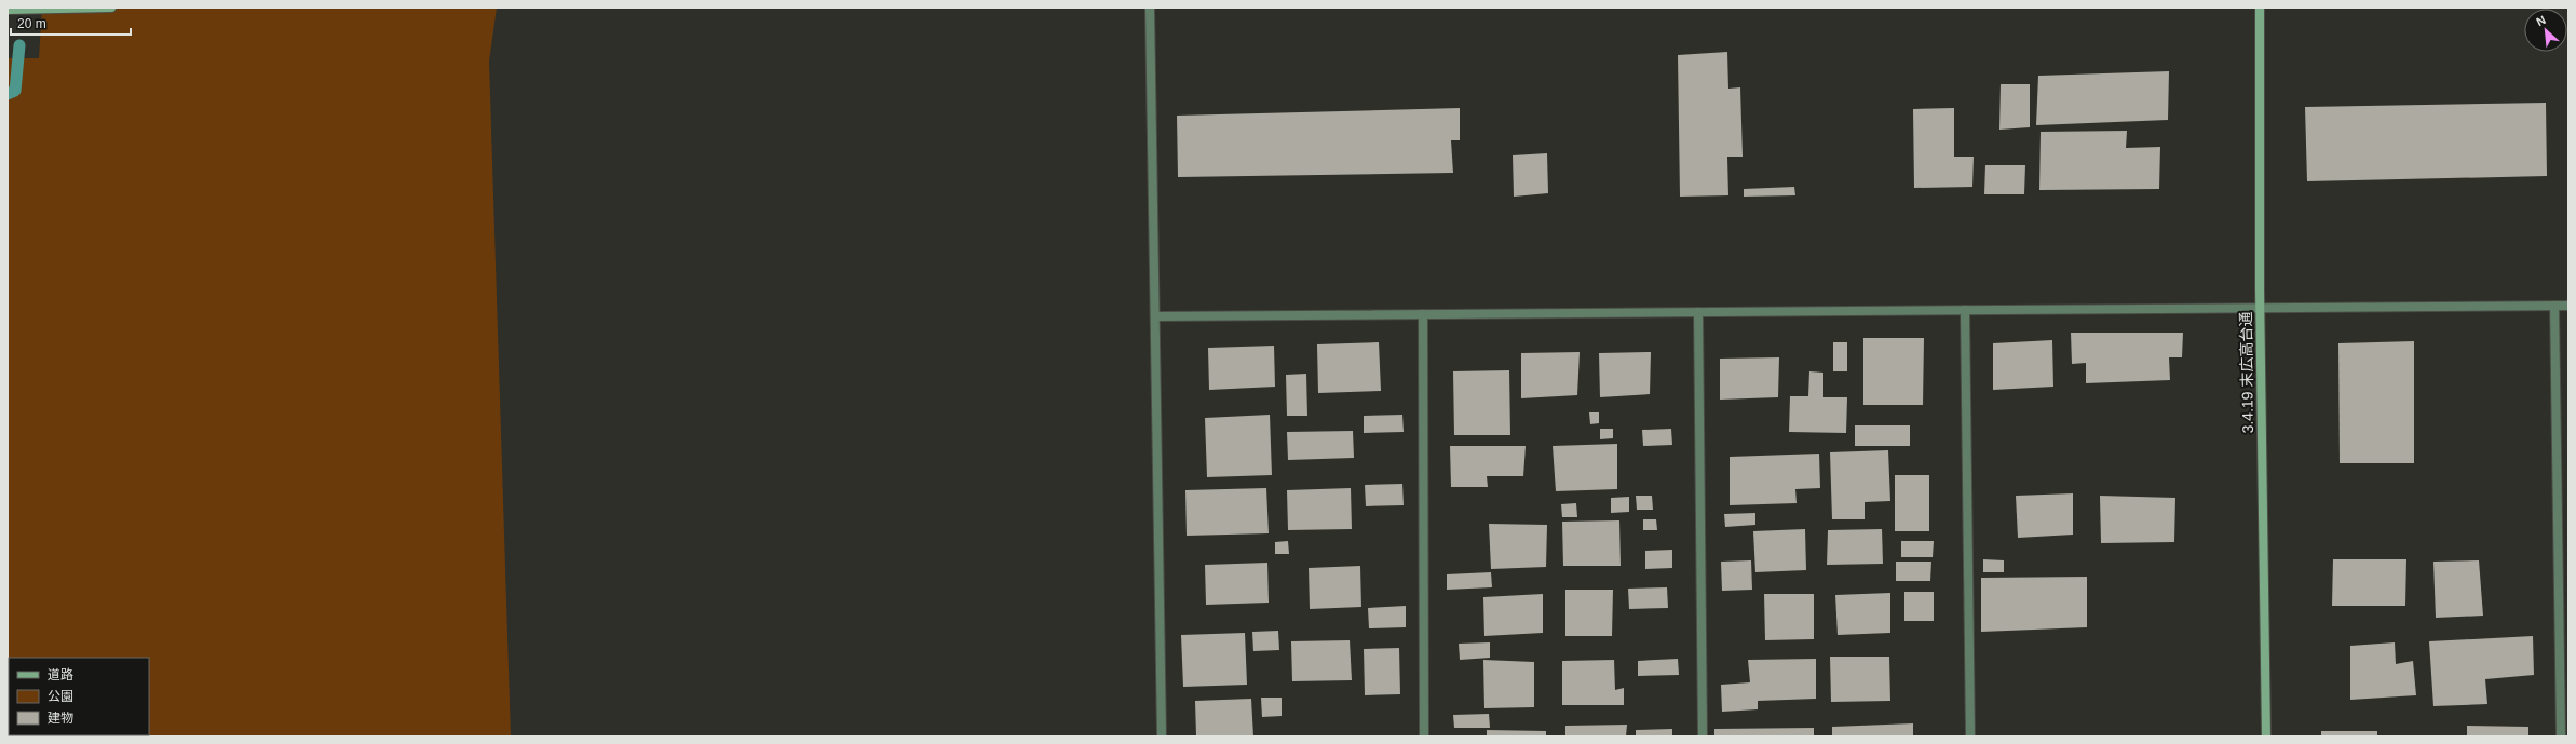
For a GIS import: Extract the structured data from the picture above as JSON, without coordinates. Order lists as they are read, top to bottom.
{
  "streets": {
    "street": ["3.4.19 末広高台通"]
  },
  "legend": ["道路", "公園", "建物"],
  "scale_bar": "20 m",
  "north": "top left"
}
